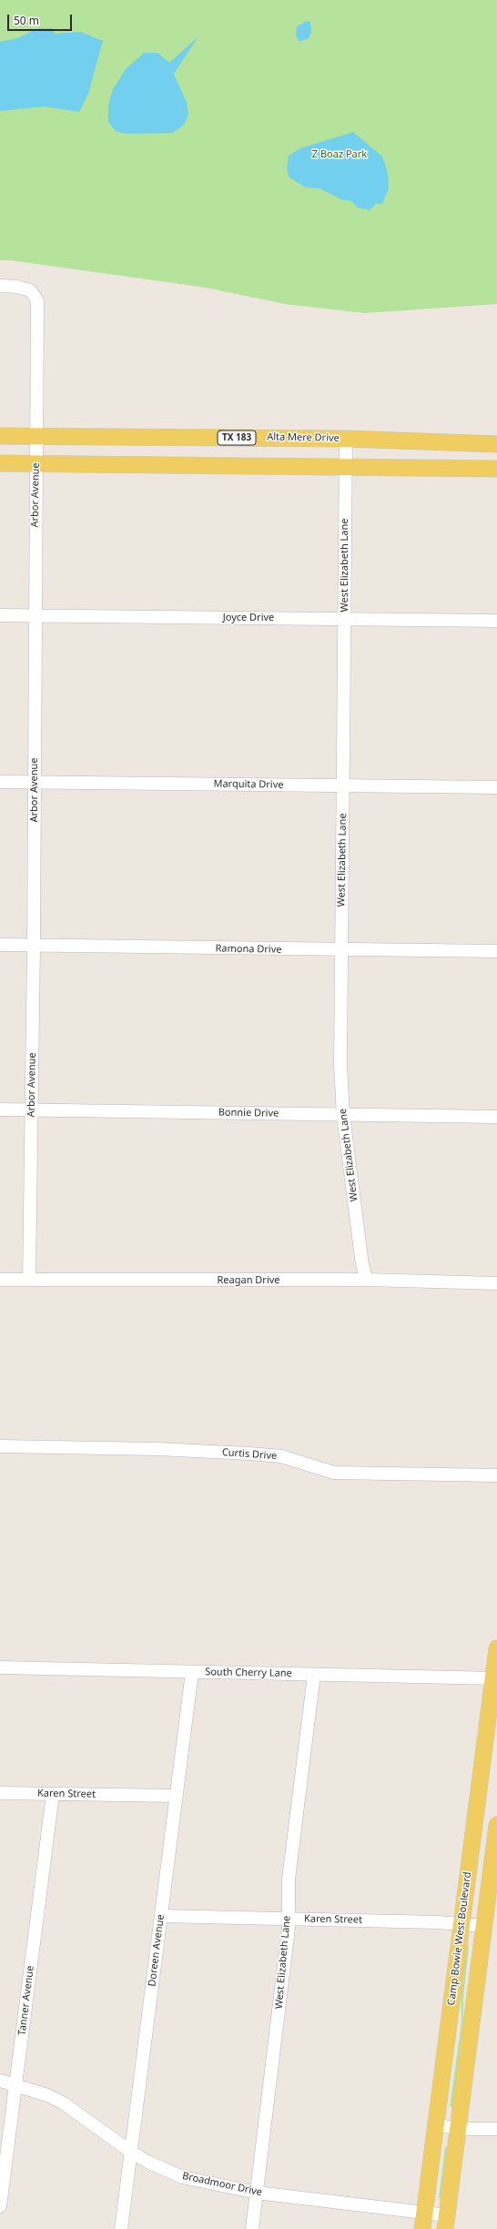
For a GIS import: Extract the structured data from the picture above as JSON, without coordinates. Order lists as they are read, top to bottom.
{
  "streets": {
    "main road": ["TX 183", "Alta Mere Drive", "Camp Bowie West Boulevard"],
    "street": [
      "Arbor Avenue",
      "West Elizabeth Lane",
      "Joyce Drive",
      "Marquita Drive",
      "Ramona Drive",
      "Bonnie Drive",
      "Reagan Drive",
      "Curtis Drive",
      "South Cherry Lane",
      "Karen Street",
      "Doreen Avenue",
      "Tanner Avenue",
      "Broadmoor Drive"
    ]
  },
  "crossings": [
    ["Alta Mere Drive", "Arbor Avenue"],
    ["Alta Mere Drive", "West Elizabeth Lane"],
    ["Arbor Avenue", "Joyce Drive"],
    ["Arbor Avenue", "Marquita Drive"],
    ["Arbor Avenue", "Ramona Drive"],
    ["Arbor Avenue", "Bonnie Drive"],
    ["Arbor Avenue", "Reagan Drive"],
    ["West Elizabeth Lane", "Joyce Drive"],
    ["West Elizabeth Lane", "Marquita Drive"],
    ["West Elizabeth Lane", "Ramona Drive"],
    ["West Elizabeth Lane", "Bonnie Drive"],
    ["West Elizabeth Lane", "Reagan Drive"],
    ["West Elizabeth Lane", "South Cherry Lane"],
    ["West Elizabeth Lane", "Karen Street"],
    ["West Elizabeth Lane", "Broadmoor Drive"],
    ["South Cherry Lane", "Camp Bowie West Boulevard"],
    ["South Cherry Lane", "Doreen Avenue"],
    ["Karen Street", "Camp Bowie West Boulevard"],
    ["Karen Street", "Doreen Avenue"],
    ["Karen Street", "Tanner Avenue"],
    ["Camp Bowie West Boulevard", "Broadmoor Drive"],
    ["Doreen Avenue", "Broadmoor Drive"],
    ["Tanner Avenue", "Broadmoor Drive"]
  ],
  "parks": ["Z Boaz Park"],
  "scale_bar": "50 m"
}
